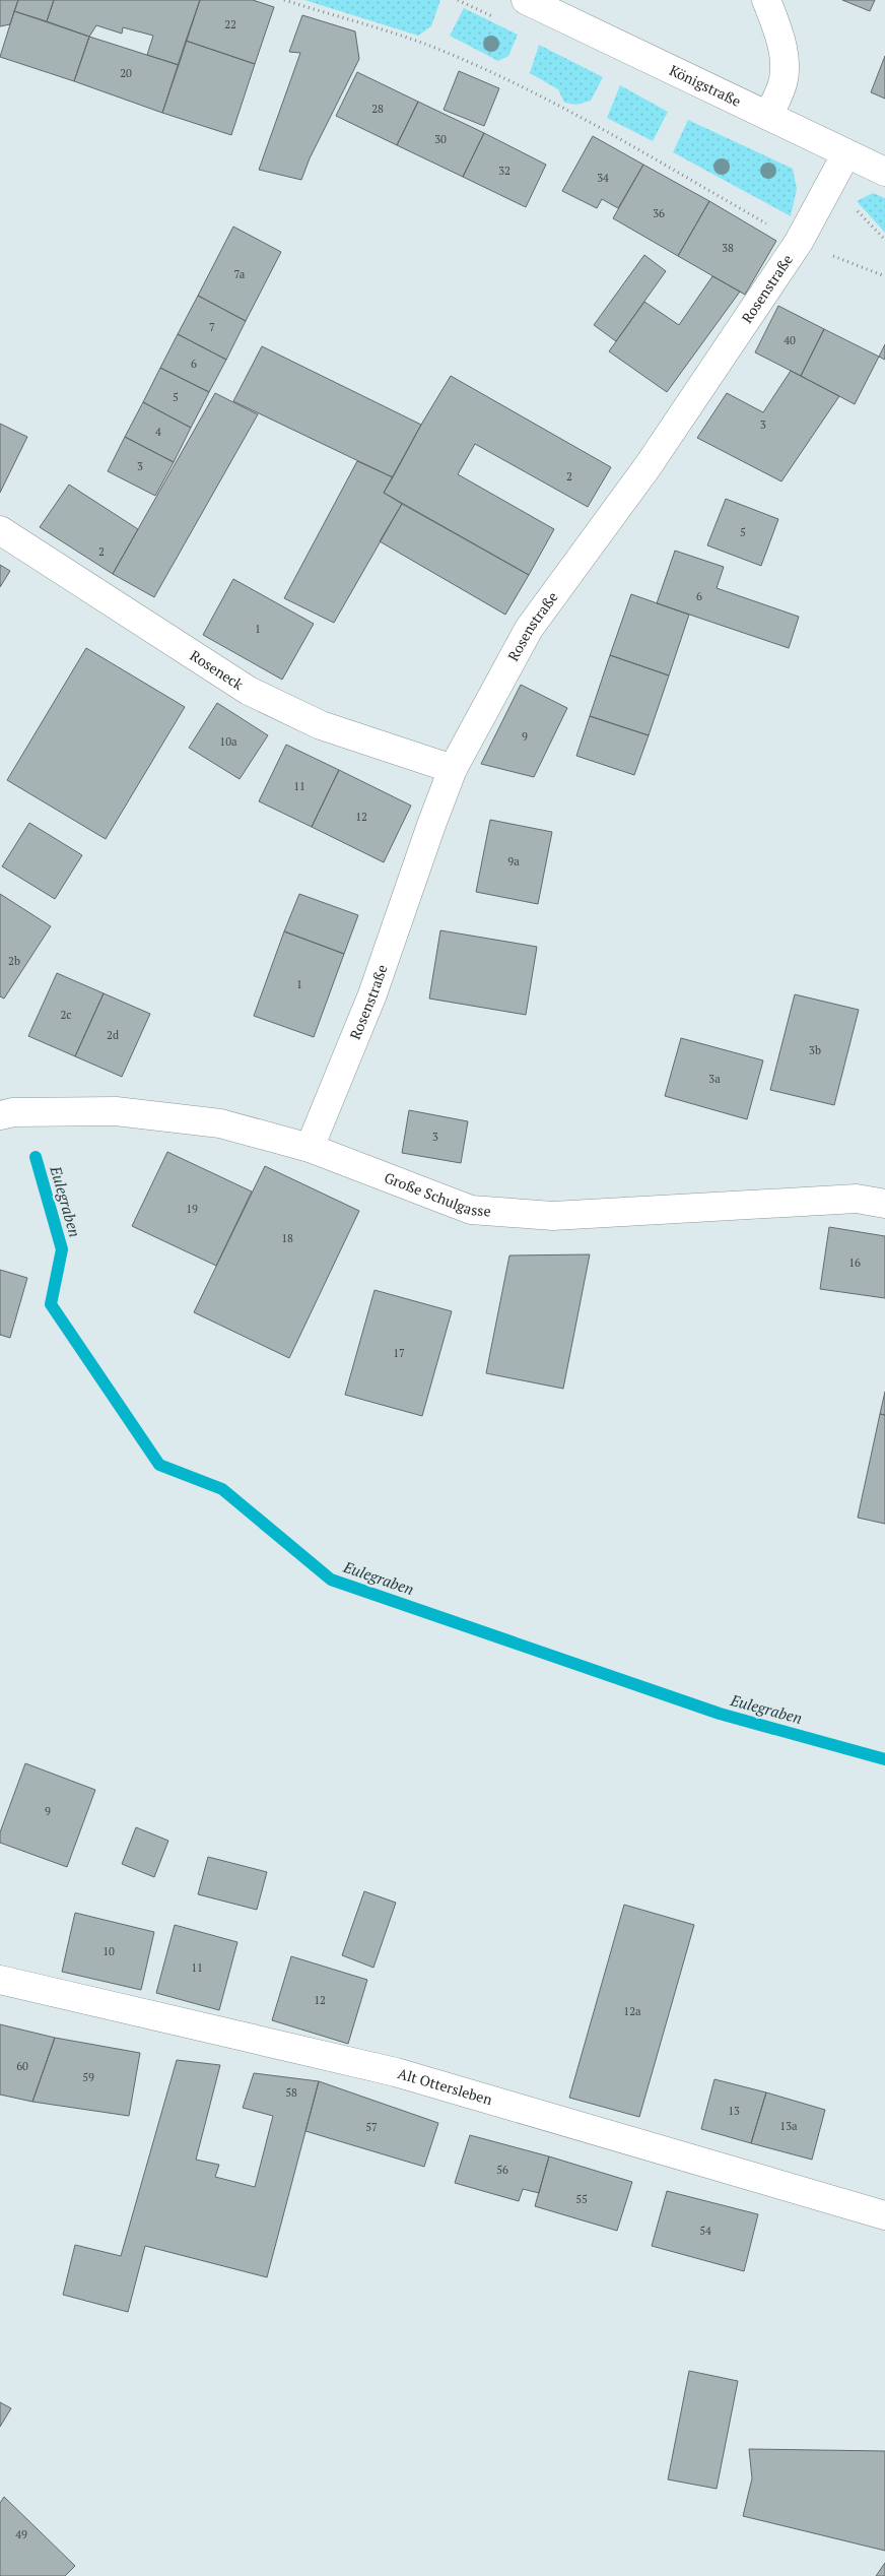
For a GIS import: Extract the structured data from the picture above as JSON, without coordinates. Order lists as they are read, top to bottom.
{
  "streets": {
    "street": [
      "Königstraße",
      "Rosenstraße",
      "Roseneck",
      "Große Schulgasse",
      "Alt Ottersleben"
    ]
  },
  "crossings": [
    ["Königstraße", "Rosenstraße"],
    ["Rosenstraße", "Roseneck"],
    ["Rosenstraße", "Große Schulgasse"]
  ],
  "water": ["Eulegraben"],
  "house_numbers": [
    "22",
    "20",
    "28",
    "30",
    "32",
    "34",
    "36",
    "38",
    "7a",
    "7",
    "40",
    "6",
    "5",
    "3",
    "4",
    "3",
    "2",
    "5",
    "2",
    "6",
    "1",
    "9",
    "10a",
    "11",
    "12",
    "9a",
    "2b",
    "1",
    "2c",
    "2d",
    "3b",
    "3a",
    "3",
    "19",
    "18",
    "16",
    "17",
    "9",
    "10",
    "11",
    "12",
    "12a",
    "60",
    "59",
    "58",
    "13",
    "13a",
    "57",
    "56",
    "55",
    "54",
    "49"
  ]
}
